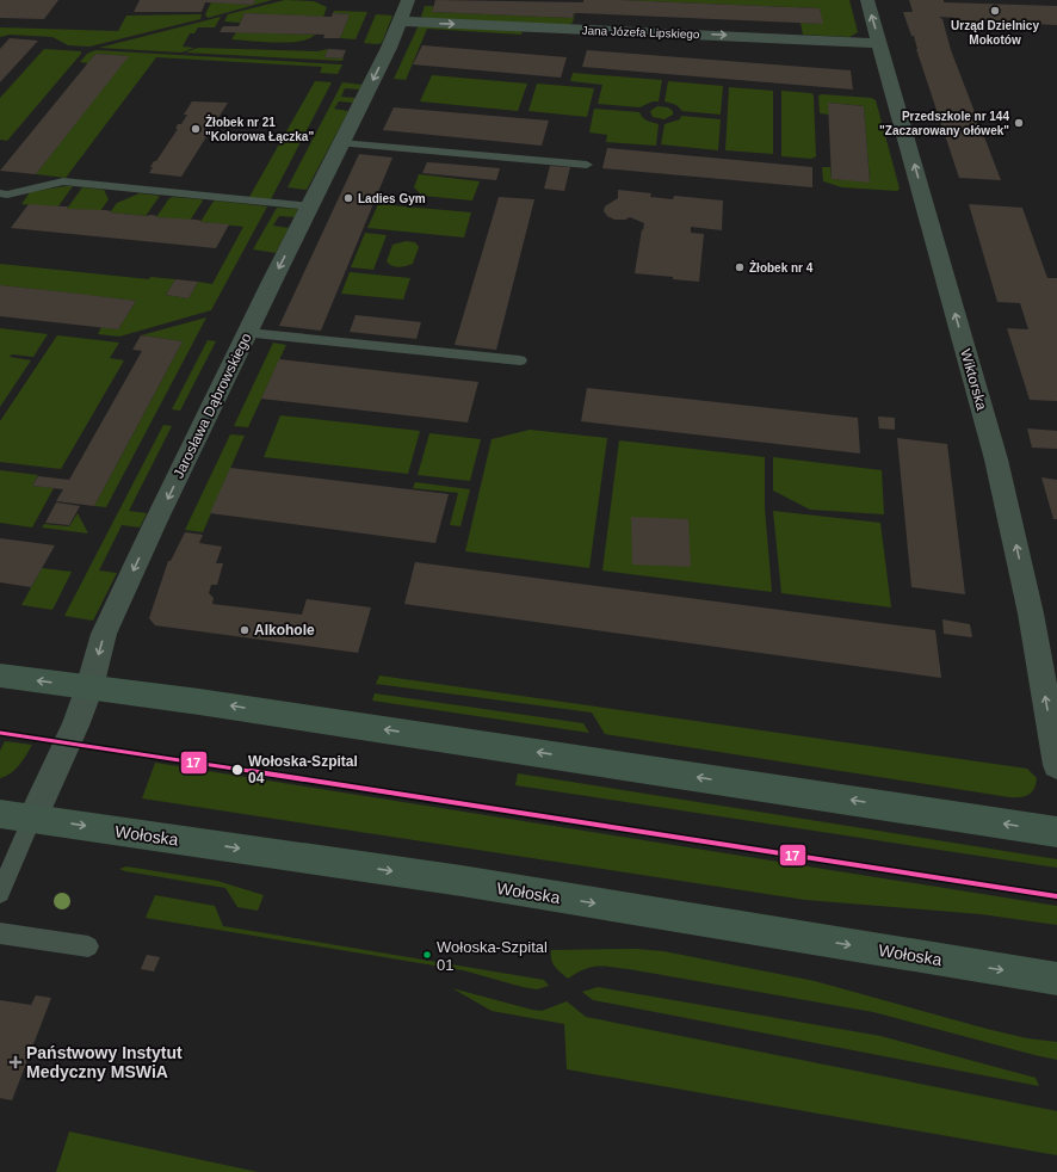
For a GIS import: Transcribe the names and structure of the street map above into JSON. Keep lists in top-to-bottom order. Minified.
{"streets":{"main road":["Wołoska"],"street":["Jana Józefa Lipskiego","Wiktorska","Jarosława Dąbrowskiego"]},"crossings":[["Jana Józefa Lipskiego","Wiktorska"],["Jana Józefa Lipskiego","Jarosława Dąbrowskiego"],["Jarosława Dąbrowskiego","Wołoska"]],"one_way":["Jana Józefa Lipskiego","Wiktorska","Jarosława Dąbrowskiego"],"places":{"other":["Urząd Dzielnicy Mokotów","Przedszkole nr 144 \"Zaczarowany ołówek\"","Żłobek nr 21 \"Kolorowa Łączka\"","Ladies Gym","Żłobek nr 4","Alkohole","Wołoska-Szpital 04","Wołoska-Szpital 01"],"health":["Państwowy Instytut Medyczny MSWiA"]},"lines":["transit line 17"]}
